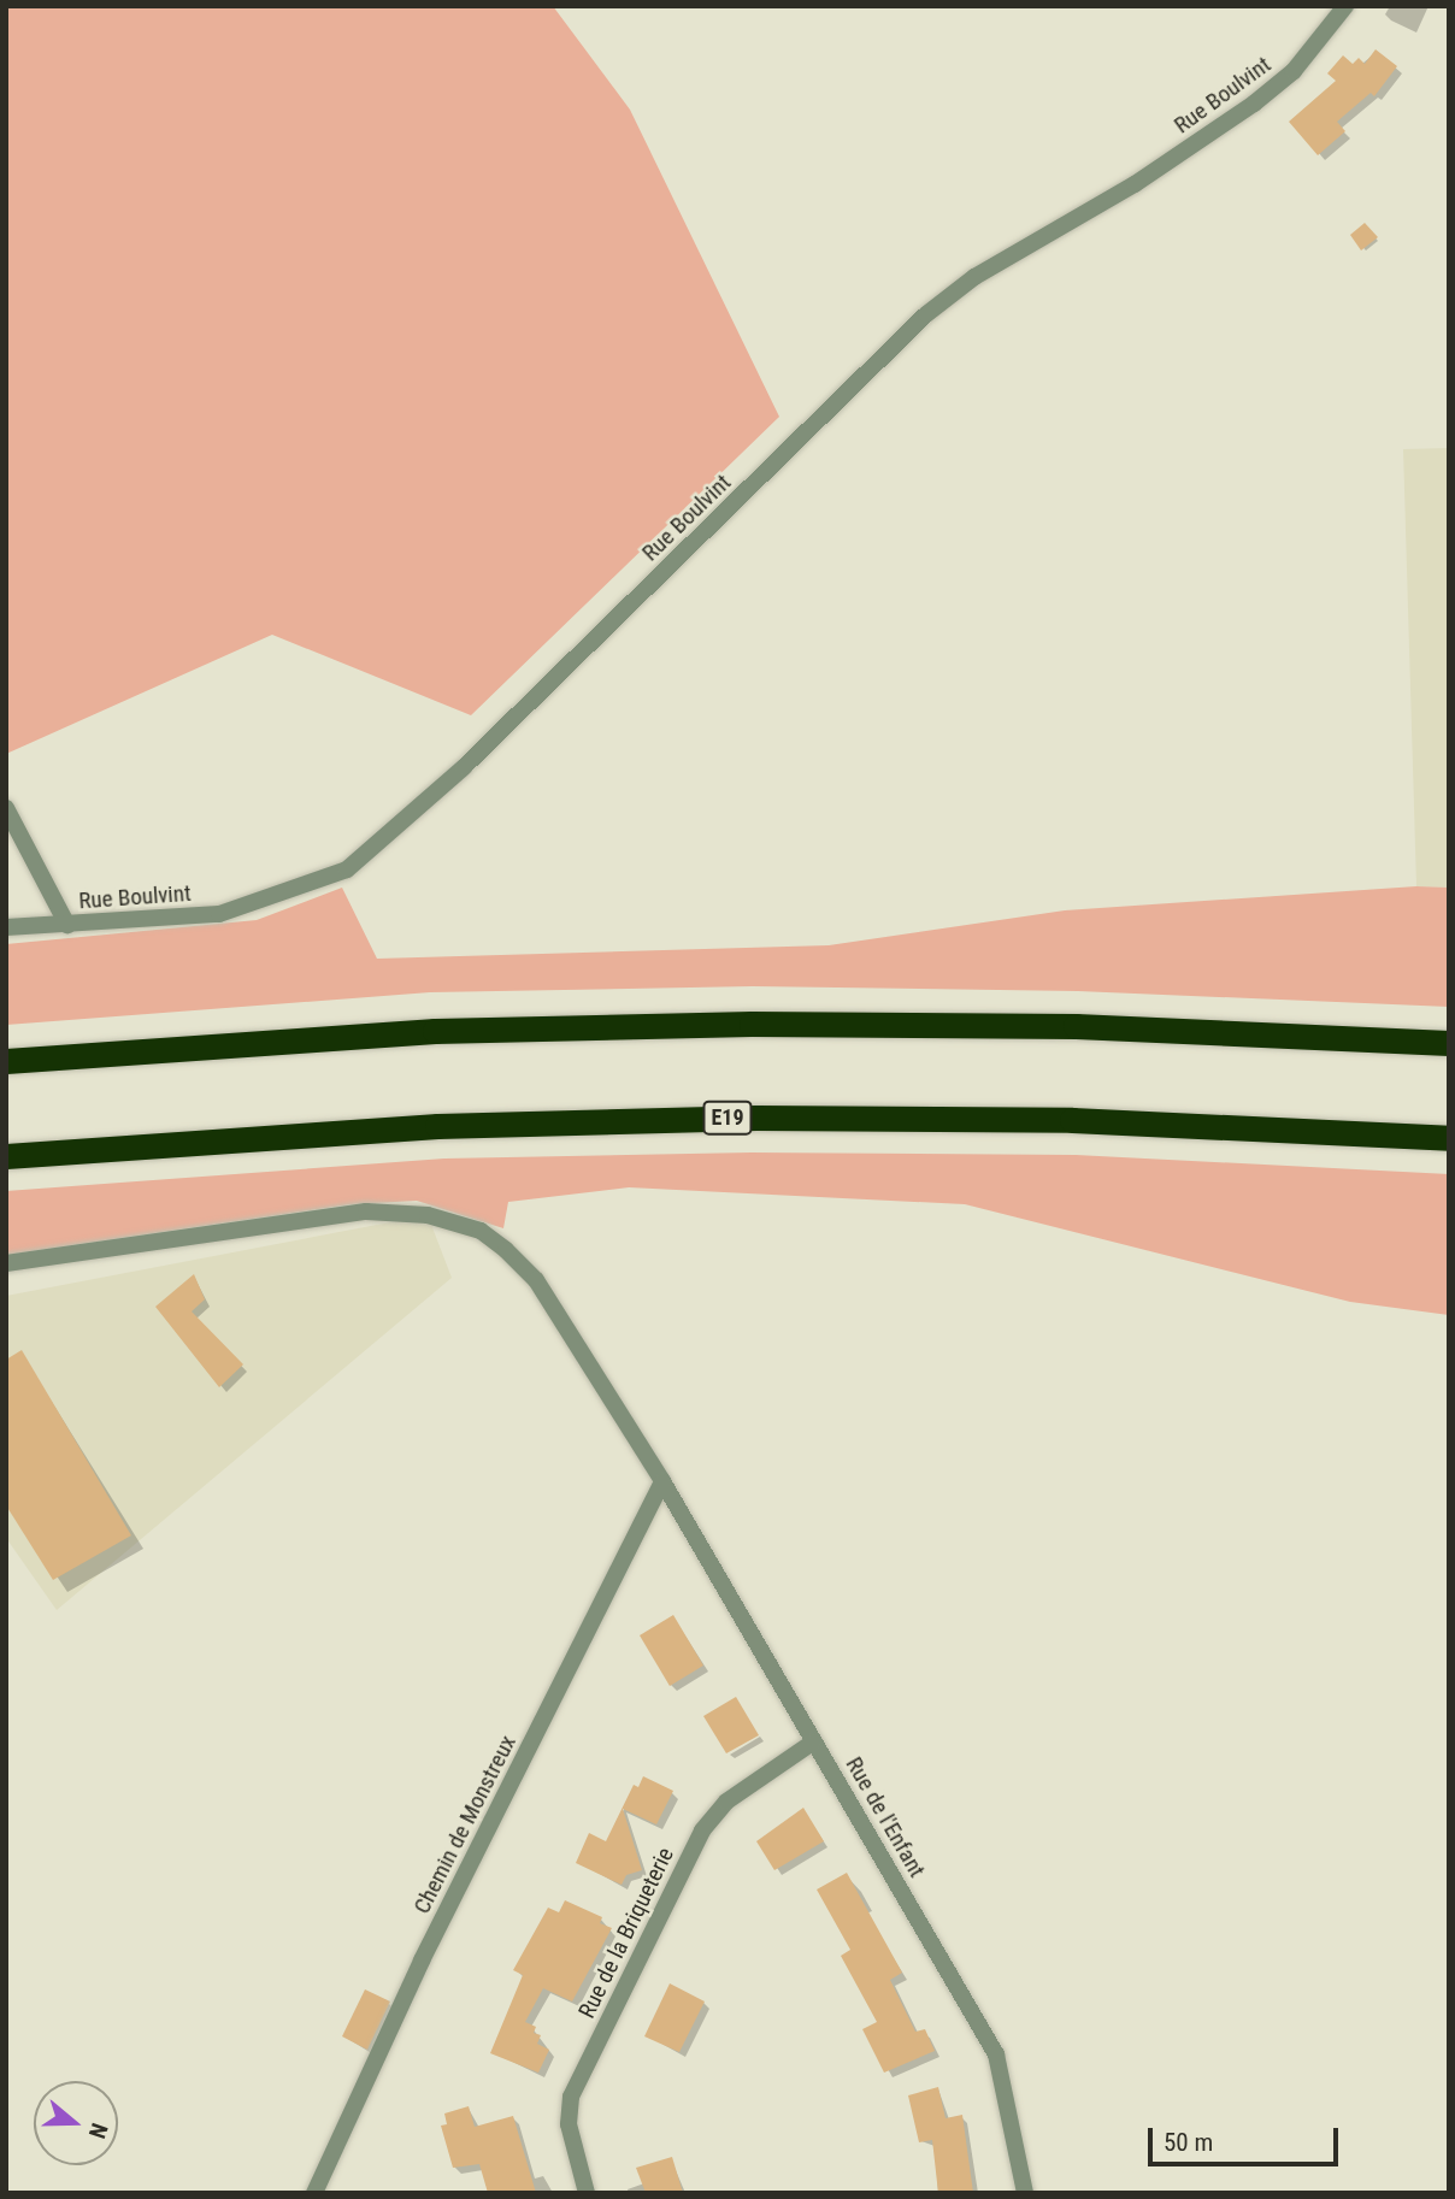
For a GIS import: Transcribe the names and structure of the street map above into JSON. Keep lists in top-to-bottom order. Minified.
{"streets":{"highway":["E19"],"street":["Rue Boulvint","Rue de l'Enfant","Chemin de Monstreux","Rue de la Briqueterie"]},"crossings":[["Rue de l'Enfant","Chemin de Monstreux"],["Rue de l'Enfant","Rue de la Briqueterie"]],"scale_bar":"50 m","north":"right"}
